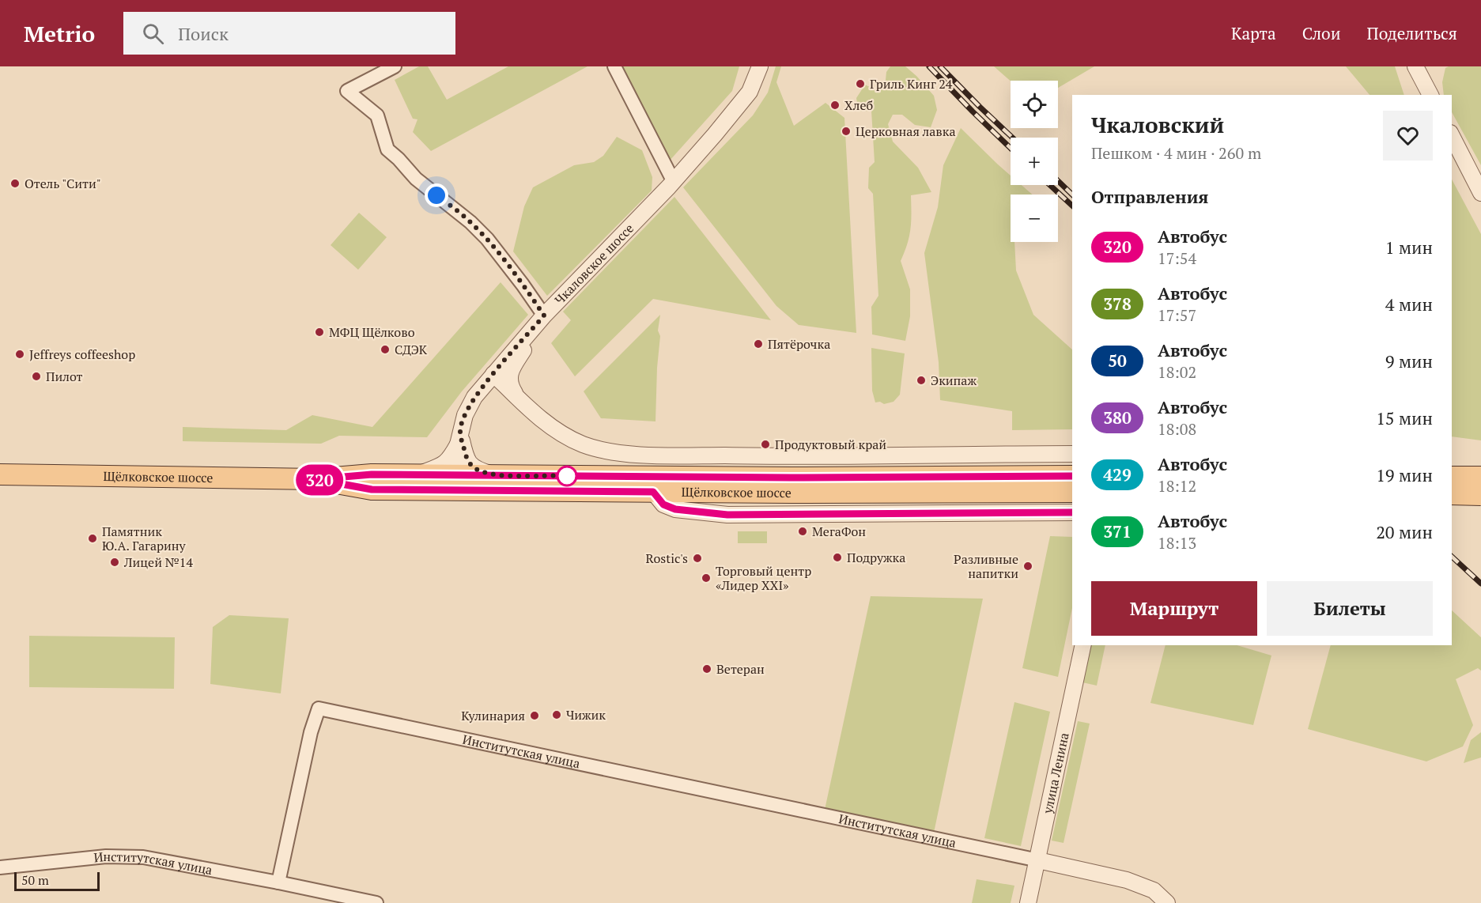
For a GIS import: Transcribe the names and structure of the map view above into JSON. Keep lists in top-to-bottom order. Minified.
{"streets":{"main road":["Щёлковское шоссе"],"street":["Чкаловское шоссе","Институтская улица","улица Ленина"]},"crossings":[["Чкаловское шоссе","Щёлковское шоссе"],["Институтская улица","улица Ленина"]],"places":["Гриль Кинг 24","Хлеб","Церковная лавка","Отель \"Сити\"","МФЦ Щёлково","Пятёрочка","СДЭК","Jeffreys coffeeshop","Пилот","Экипаж","Продуктовый край","МегаФон","Памятник Ю.А. Гагарину","Подружка","Rostic's","Лицей №14","Разливные напитки","Торговый центр «Лидер XXI»","Ветеран","Чижик","Кулинария"],"lines":["bus line 320"],"scale_bar":"50 m","page":{"header":"Metrio","search":"Поиск","nav":["Карта","Слои","Поделиться"],"on_map":"320","map_buttons":["+","−"],"heading":[["Чкаловский","Пешком · 4 мин · 260 m"],"Отправления"],"list":[{"mark":"320","name":"Автобус","note":"17:54","value":"1 мин"},{"mark":"378","name":"Автобус","note":"17:57","value":"4 мин"},{"mark":"50","name":"Автобус","note":"18:02","value":"9 мин"},{"mark":"380","name":"Автобус","note":"18:08","value":"15 мин"},{"mark":"429","name":"Автобус","note":"18:12","value":"19 мин"},{"mark":"371","name":"Автобус","note":"18:13","value":"20 мин"}],"buttons":["Маршрут","Билеты"],"scale":"50 m"}}
